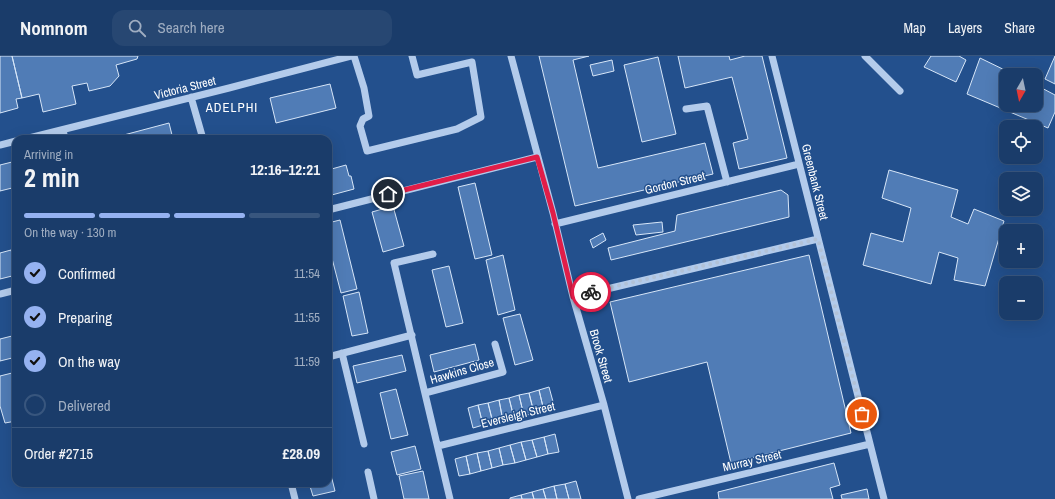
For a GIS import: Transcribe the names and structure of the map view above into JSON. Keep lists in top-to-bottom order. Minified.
{"streets":{"street":["Victoria Street","Greenbank Street","Gordon Street","Brook Street","Hawkins Close","Eversleigh Street","Murray Street"]},"crossings":[["Greenbank Street","Gordon Street"],["Greenbank Street","Murray Street"],["Gordon Street","Brook Street"],["Brook Street","Eversleigh Street"],["Hawkins Close","Eversleigh Street"]],"districts":["ADELPHI"],"north":"bottom","page":{"header":"Nomnom","search":"Search here","nav":["Map","Layers","Share"],"map_buttons":["+","−"],"heading":["2 min","Arriving in","12:16–12:21"],"panel":["Order #2715","£28.09"],"bar":"On the way · 130 m","list":[["Confirmed","11:54"],["Preparing","11:55"],["On the way","11:59"],"Delivered"]}}
